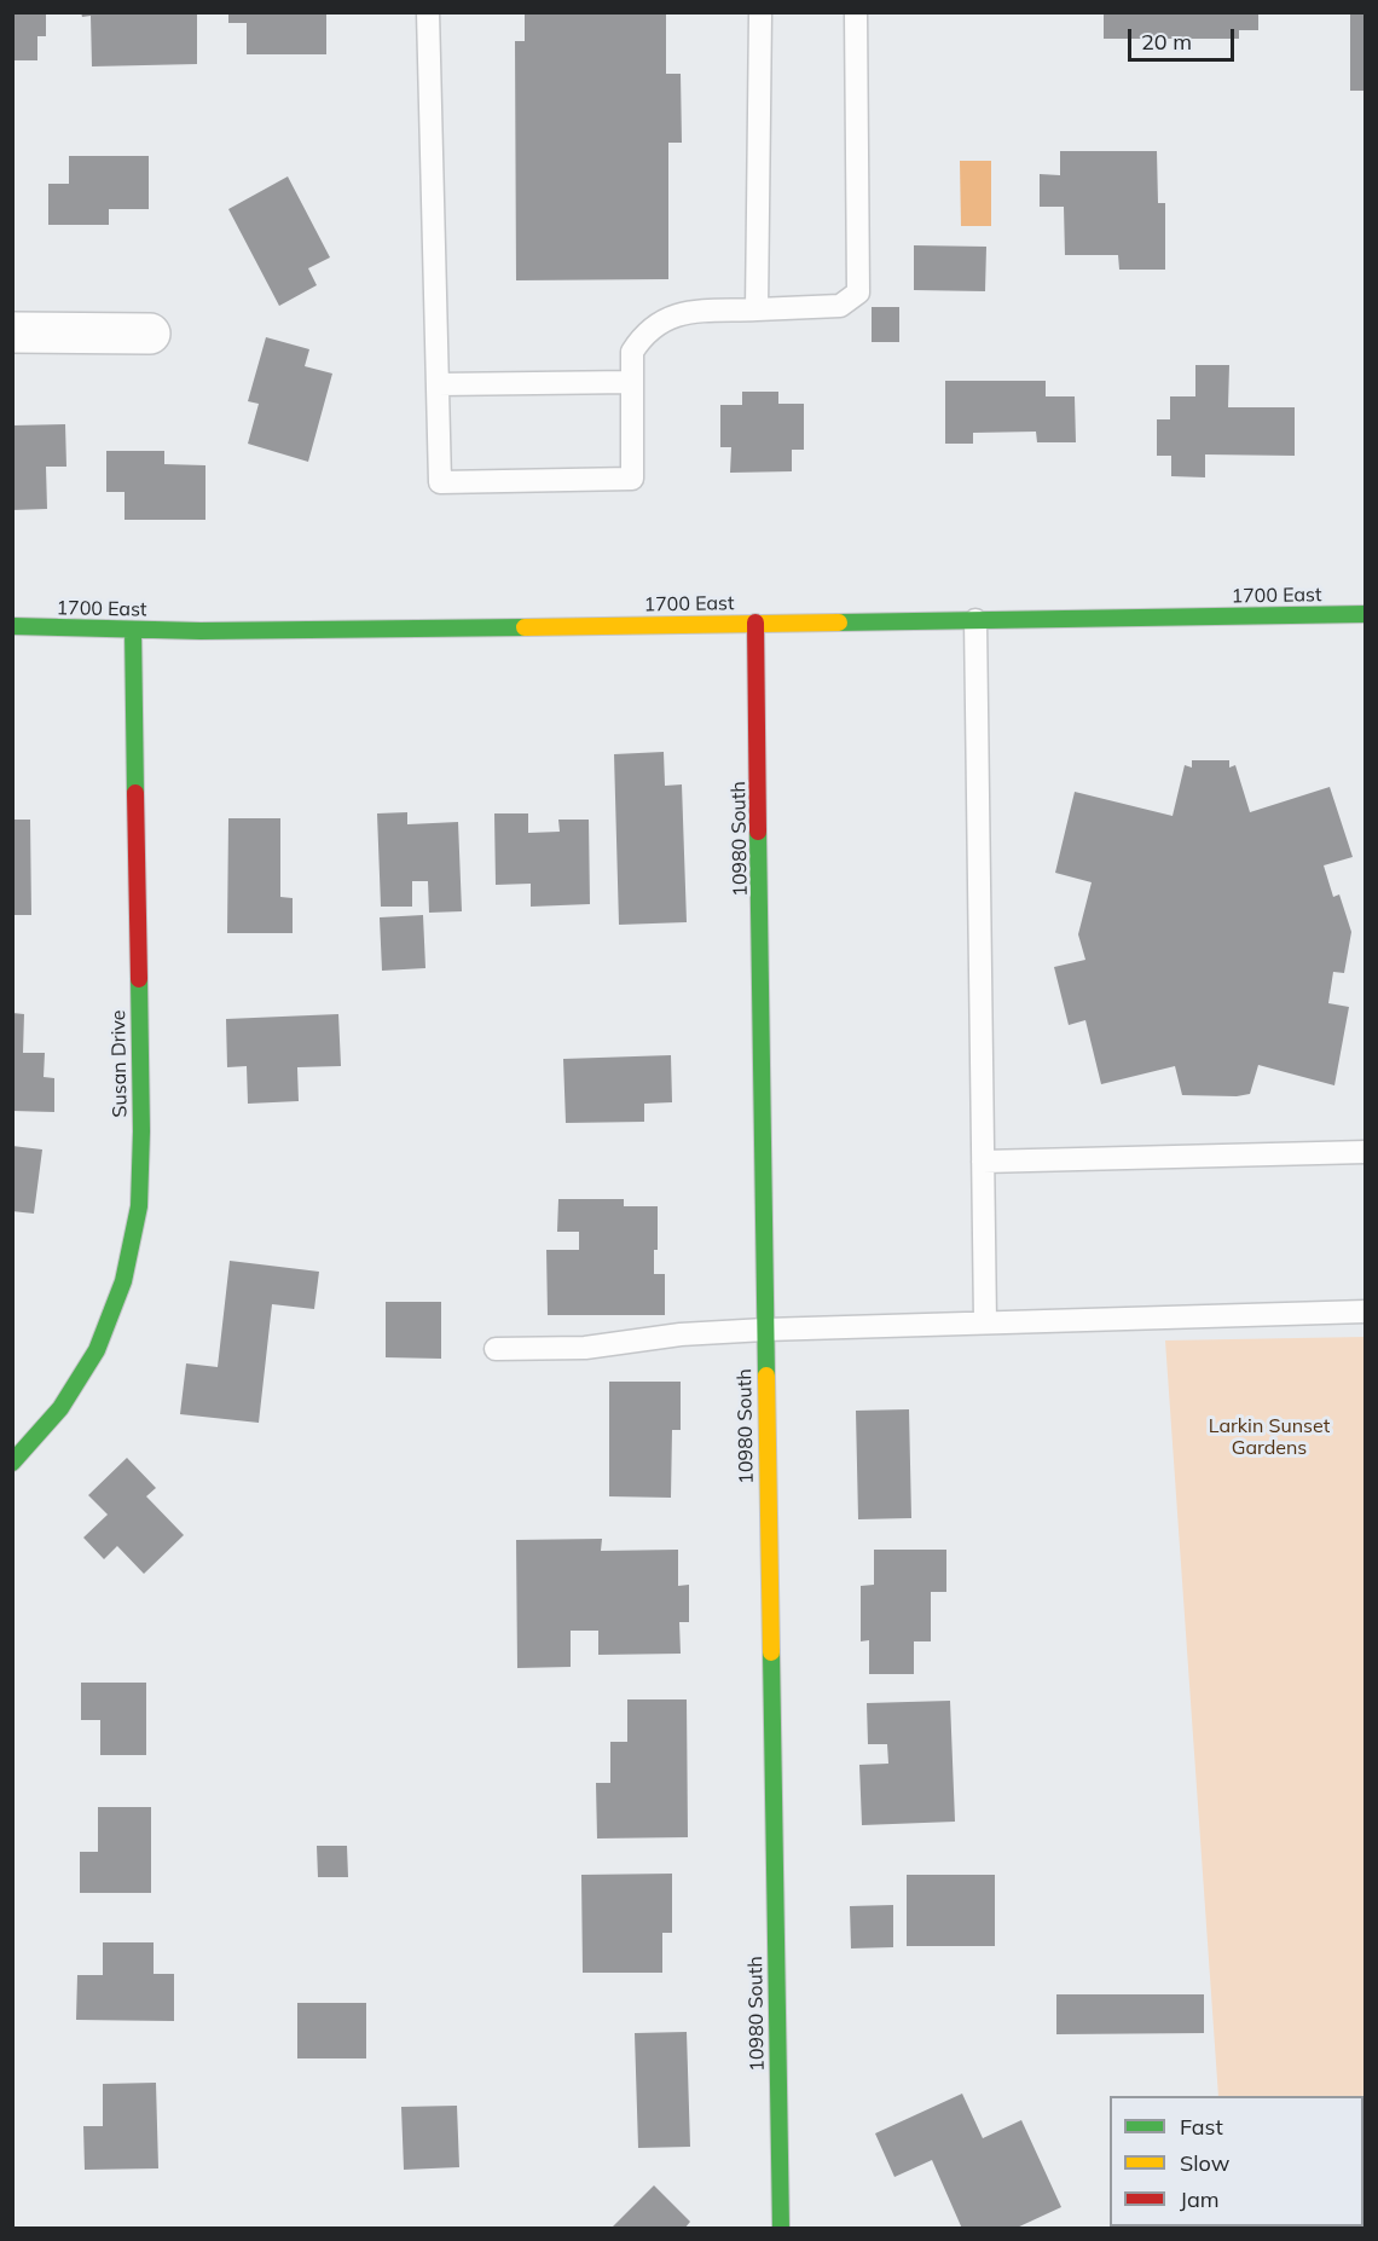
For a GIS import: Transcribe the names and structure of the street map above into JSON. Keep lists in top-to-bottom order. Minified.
{"streets":{"street":["1700 East","10980 South","Susan Drive"]},"crossings":[["1700 East","10980 South"],["1700 East","Susan Drive"]],"parks":["Larkin Sunset Gardens"],"legend":["Fast","Slow","Jam"],"scale_bar":"20 m"}
